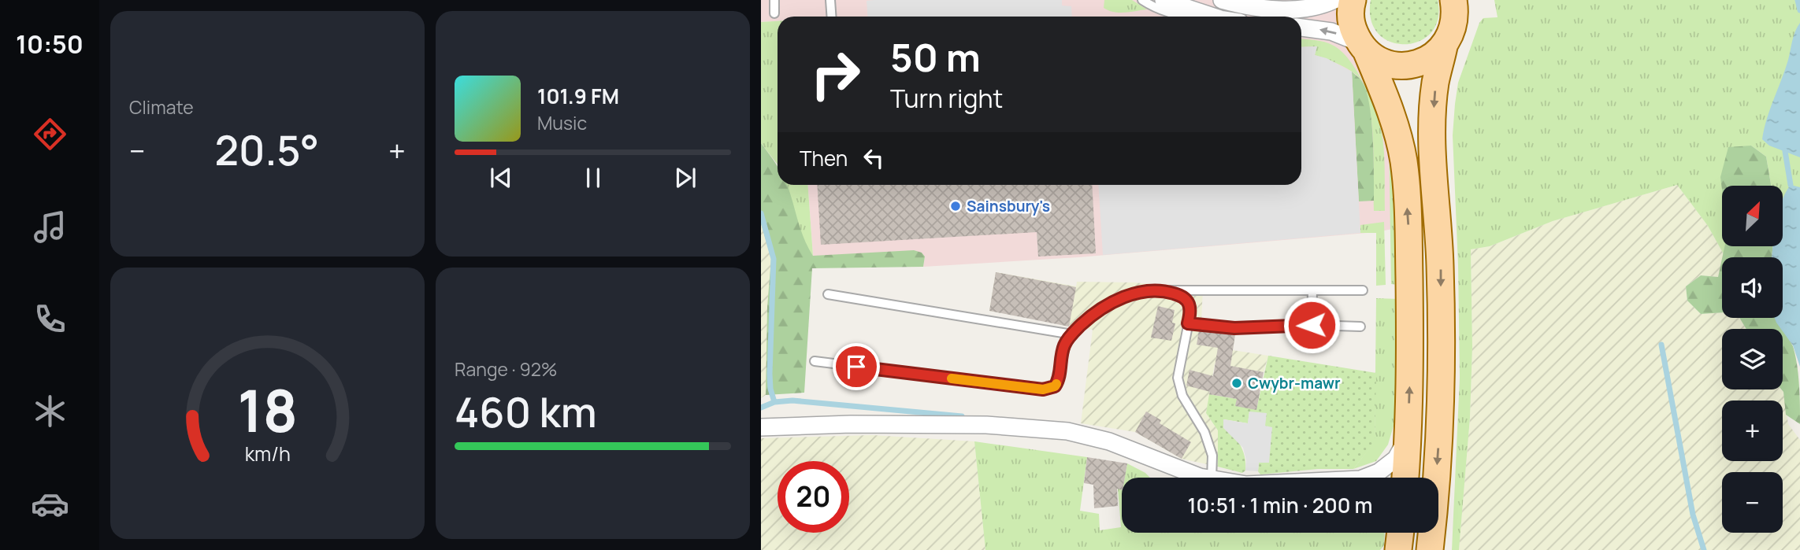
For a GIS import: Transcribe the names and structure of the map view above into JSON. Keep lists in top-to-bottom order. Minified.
{"places":["Sainsbury's","Cwybr-mawr"],"north":"top right","page":{"tabs":"10:50","tile":["Climate",["Range · 92%","460 km"]],"turn":["50 m","Turn right"],"song":["101.9 FM","Music"],"heat":["−","20.5°","+"],"then":"Then","map_buttons":["+","−"],"limit":"20","trip":"10:51 · 1 min · 200 m","gauge":["18","km/h"]}}
